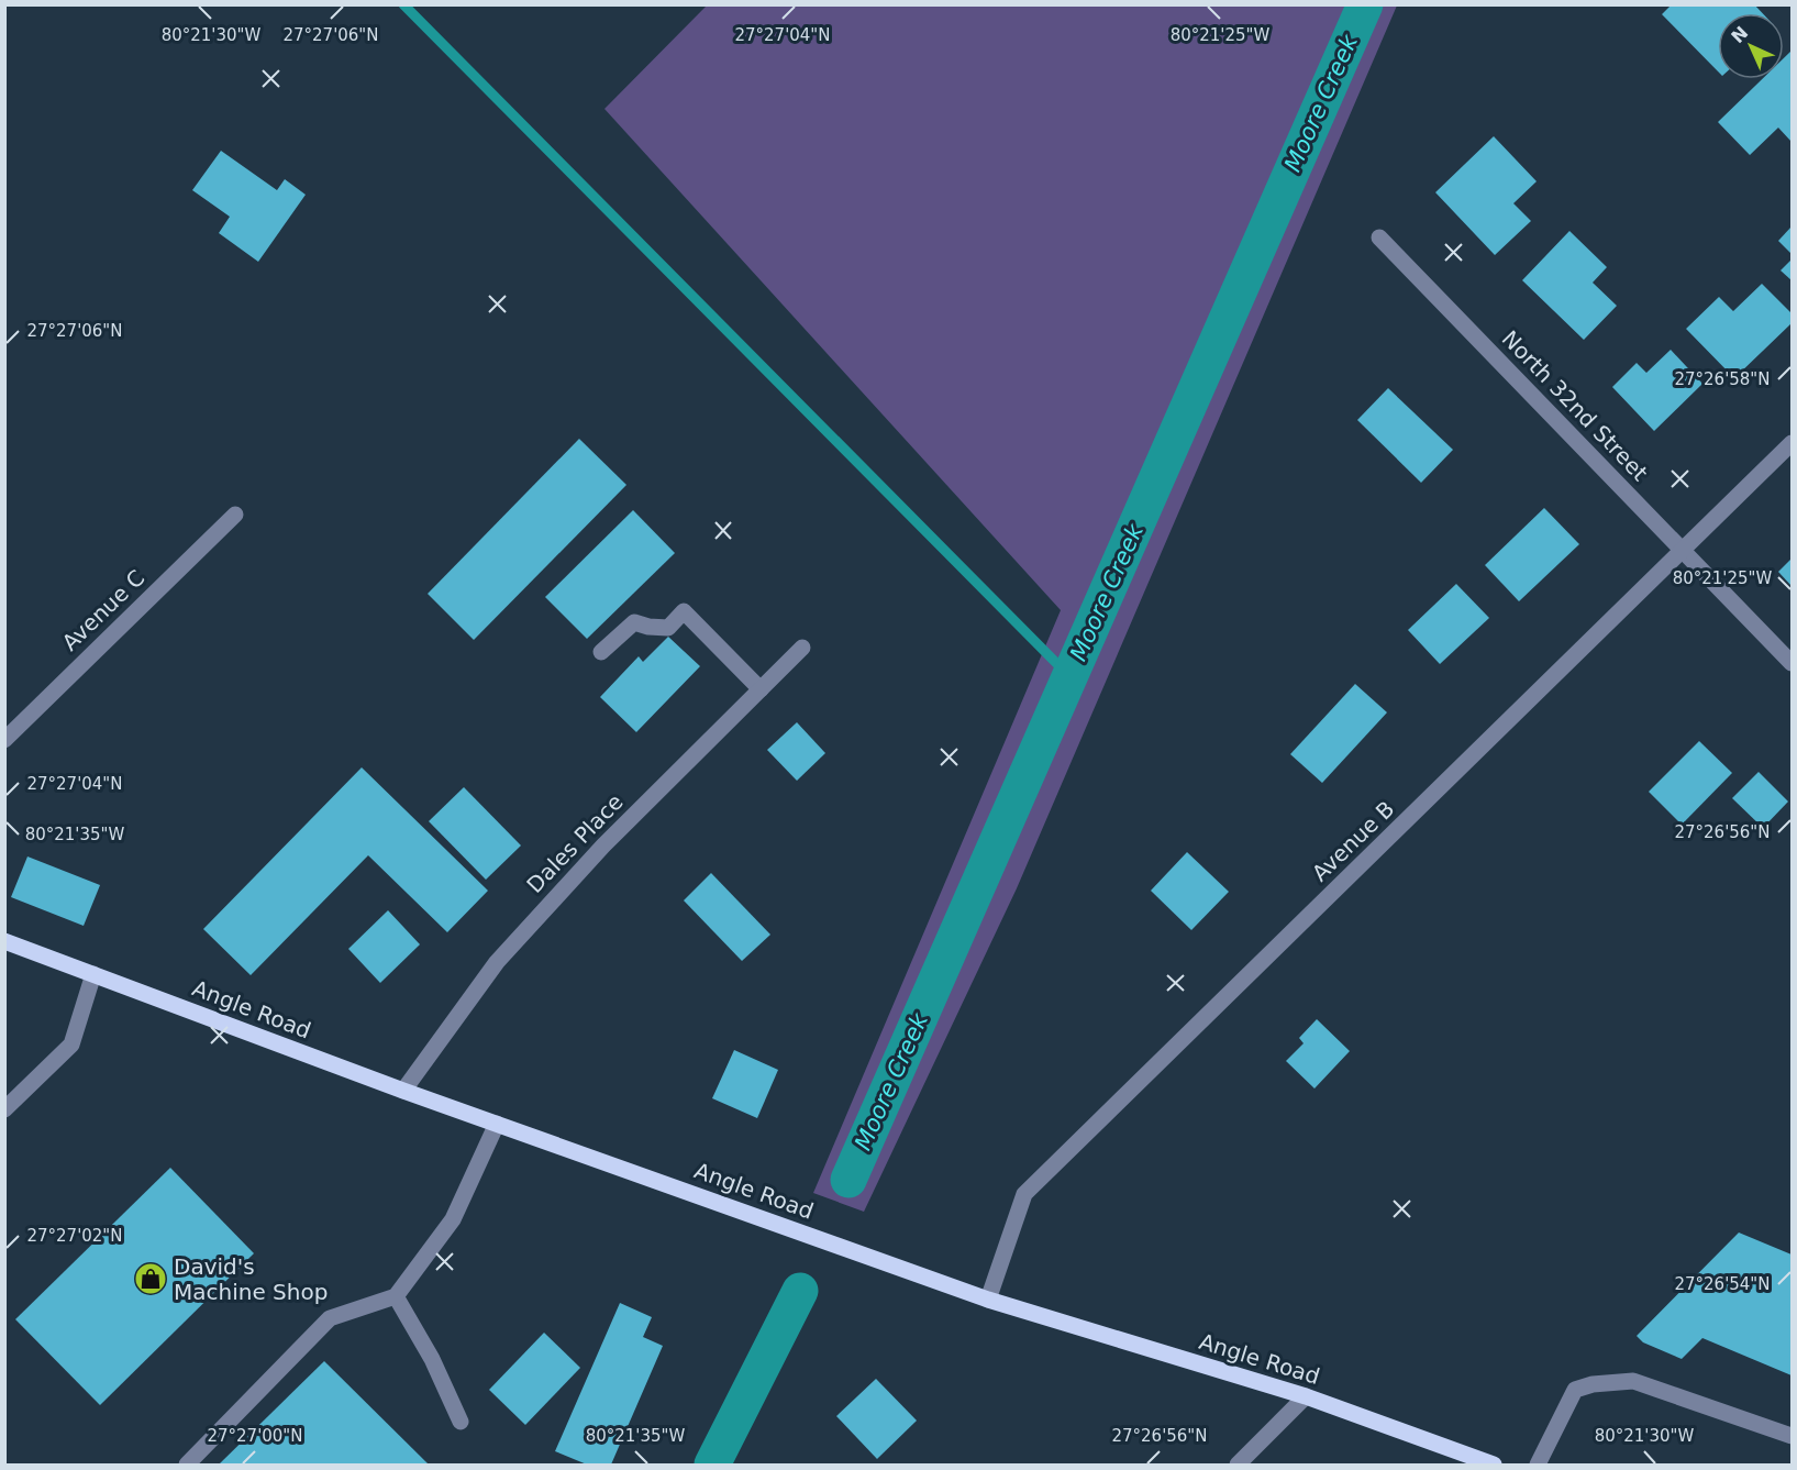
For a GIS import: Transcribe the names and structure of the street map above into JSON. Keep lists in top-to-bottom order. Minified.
{"streets":{"main road":["Angle Road"],"street":["North 32nd Street","Avenue C","Avenue B","Dales Place"]},"crossings":[["North 32nd Street","Avenue B"],["Avenue B","Angle Road"],["Dales Place","Angle Road"]],"water":["Moore Creek"],"places":{"shop":["David's Machine Shop"]},"north":"top left","coordinates":["80°21'30\"W","27°27'06\"N","80°21'25\"W","27°27'04\"N","27°26'58\"N","27°26'56\"N","80°21'35\"W","27°27'02\"N","27°26'54\"N","27°27'00\"N"]}
